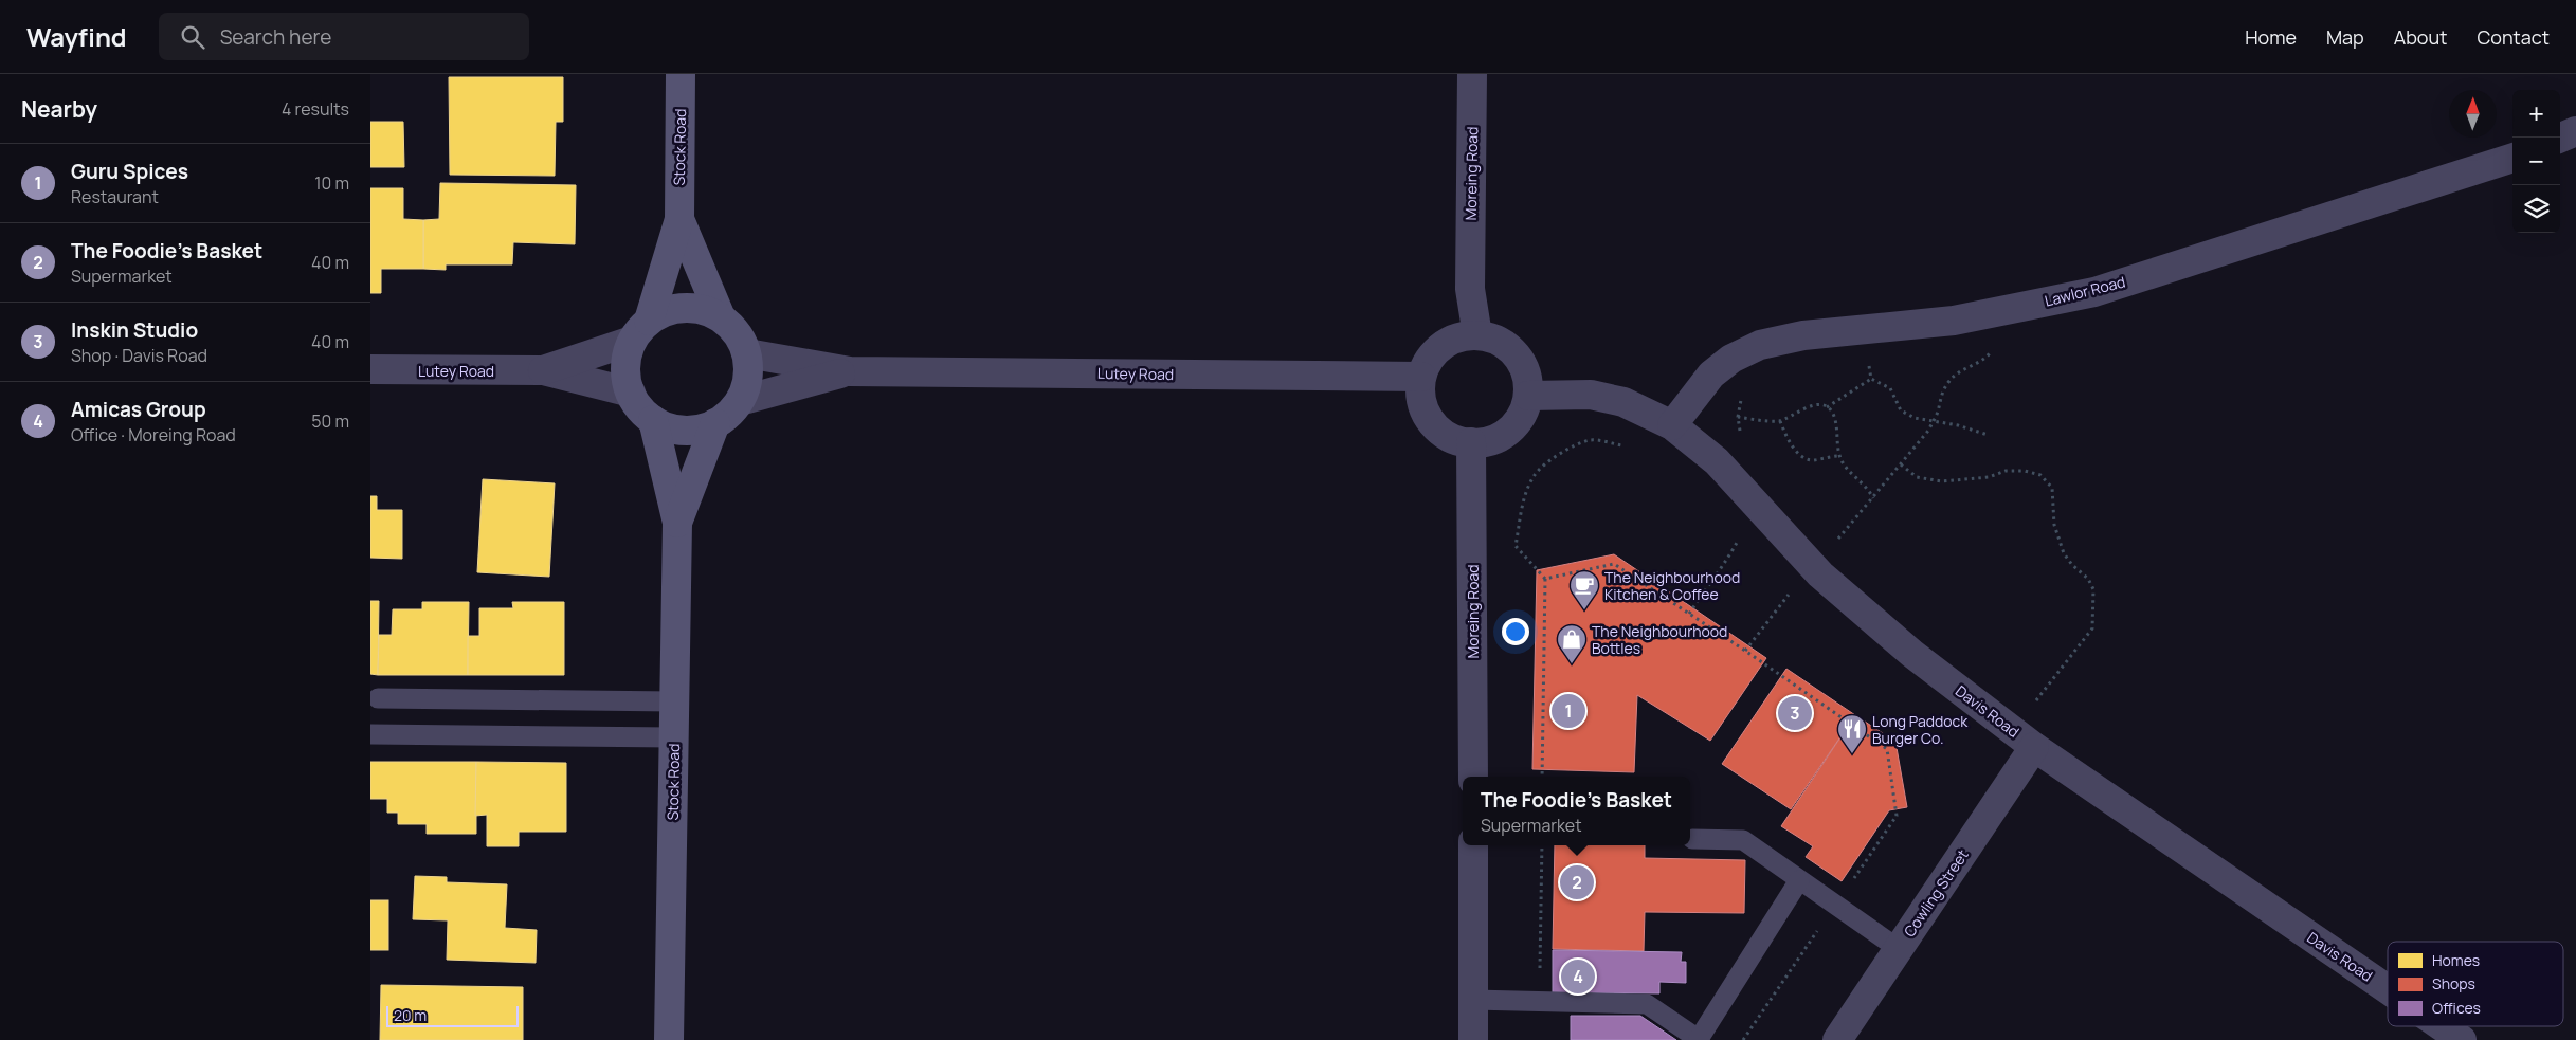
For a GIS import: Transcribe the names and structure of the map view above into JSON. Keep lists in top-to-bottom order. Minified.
{"streets":{"street":["Stock Road","Moreing Road","Lawlor Road","Lutey Road","Davis Road","Cowling Street"]},"crossings":[["Stock Road","Lutey Road"],["Moreing Road","Lutey Road"],["Moreing Road","Davis Road"],["Lawlor Road","Davis Road"],["Lutey Road","Davis Road"],["Davis Road","Cowling Street"]],"places":{"cafe":["The Neighbourhood Kitchen & Coffee"],"shop":["The Neighbourhood Bottles"],"restaurant":["Long Paddock Burger Co."]},"legend":["Homes","Shops","Offices"],"scale_bar":"20 m","north":"top","page":{"header":"Wayfind","search":"Search here","nav":["Home","Map","About","Contact"],"heading":["Nearby","4 results"],"map_buttons":["+","−"],"list":[{"mark":"1","name":"Guru Spices","note":"Restaurant","value":"10 m"},{"mark":"2","name":"The Foodie's Basket","note":"Supermarket","value":"40 m"},{"mark":"3","name":"Inskin Studio","note":"Shop · Davis Road","value":"40 m"},{"mark":"4","name":"Amicas Group","note":"Office · Moreing Road","value":"50 m"}],"pins":["1","3","2","4"],"popup":["The Foodie's Basket","Supermarket"],"scale":"20 m"}}
